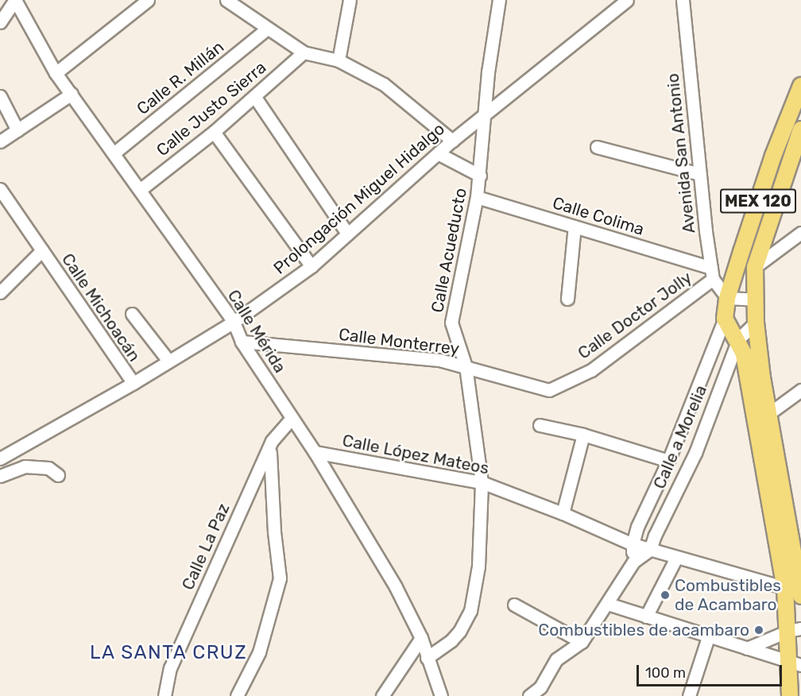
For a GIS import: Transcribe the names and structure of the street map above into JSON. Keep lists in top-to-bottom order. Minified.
{"streets":{"main road":["MEX 120"],"street":["Calle R. Millán","Calle Justo Sierra","Avenida San Antonio","Prolongación Miguel Hidalgo","Calle Colima","Calle Acueducto","Calle Michoacán","Calle Doctor Jolly","Calle Mérida","Calle Monterrey","Calle a Morelia","Calle López Mateos","Calle La Paz"]},"crossings":[["Calle R. Millán","Calle Mérida"],["Calle Justo Sierra","Calle Mérida"],["Avenida San Antonio","Calle Colima"],["Avenida San Antonio","Calle Doctor Jolly"],["Prolongación Miguel Hidalgo","Calle Acueducto"],["Prolongación Miguel Hidalgo","Calle Michoacán"],["Prolongación Miguel Hidalgo","Calle Mérida"],["MEX 120","Calle a Morelia"],["MEX 120","Calle López Mateos"],["Calle Colima","Calle Acueducto"],["Calle Colima","Calle Doctor Jolly"],["Calle Acueducto","Calle Mérida"],["Calle Acueducto","Calle Monterrey"],["Calle Acueducto","Calle López Mateos"],["Calle Doctor Jolly","Calle Monterrey"],["Calle Mérida","Calle Monterrey"],["Calle Mérida","Calle López Mateos"],["Calle Mérida","Calle La Paz"],["Calle a Morelia","Calle López Mateos"]],"districts":["LA SANTA CRUZ"],"places":["Combustibles de Acambaro","Combustibles de acambaro"],"scale_bar":"100 m"}
